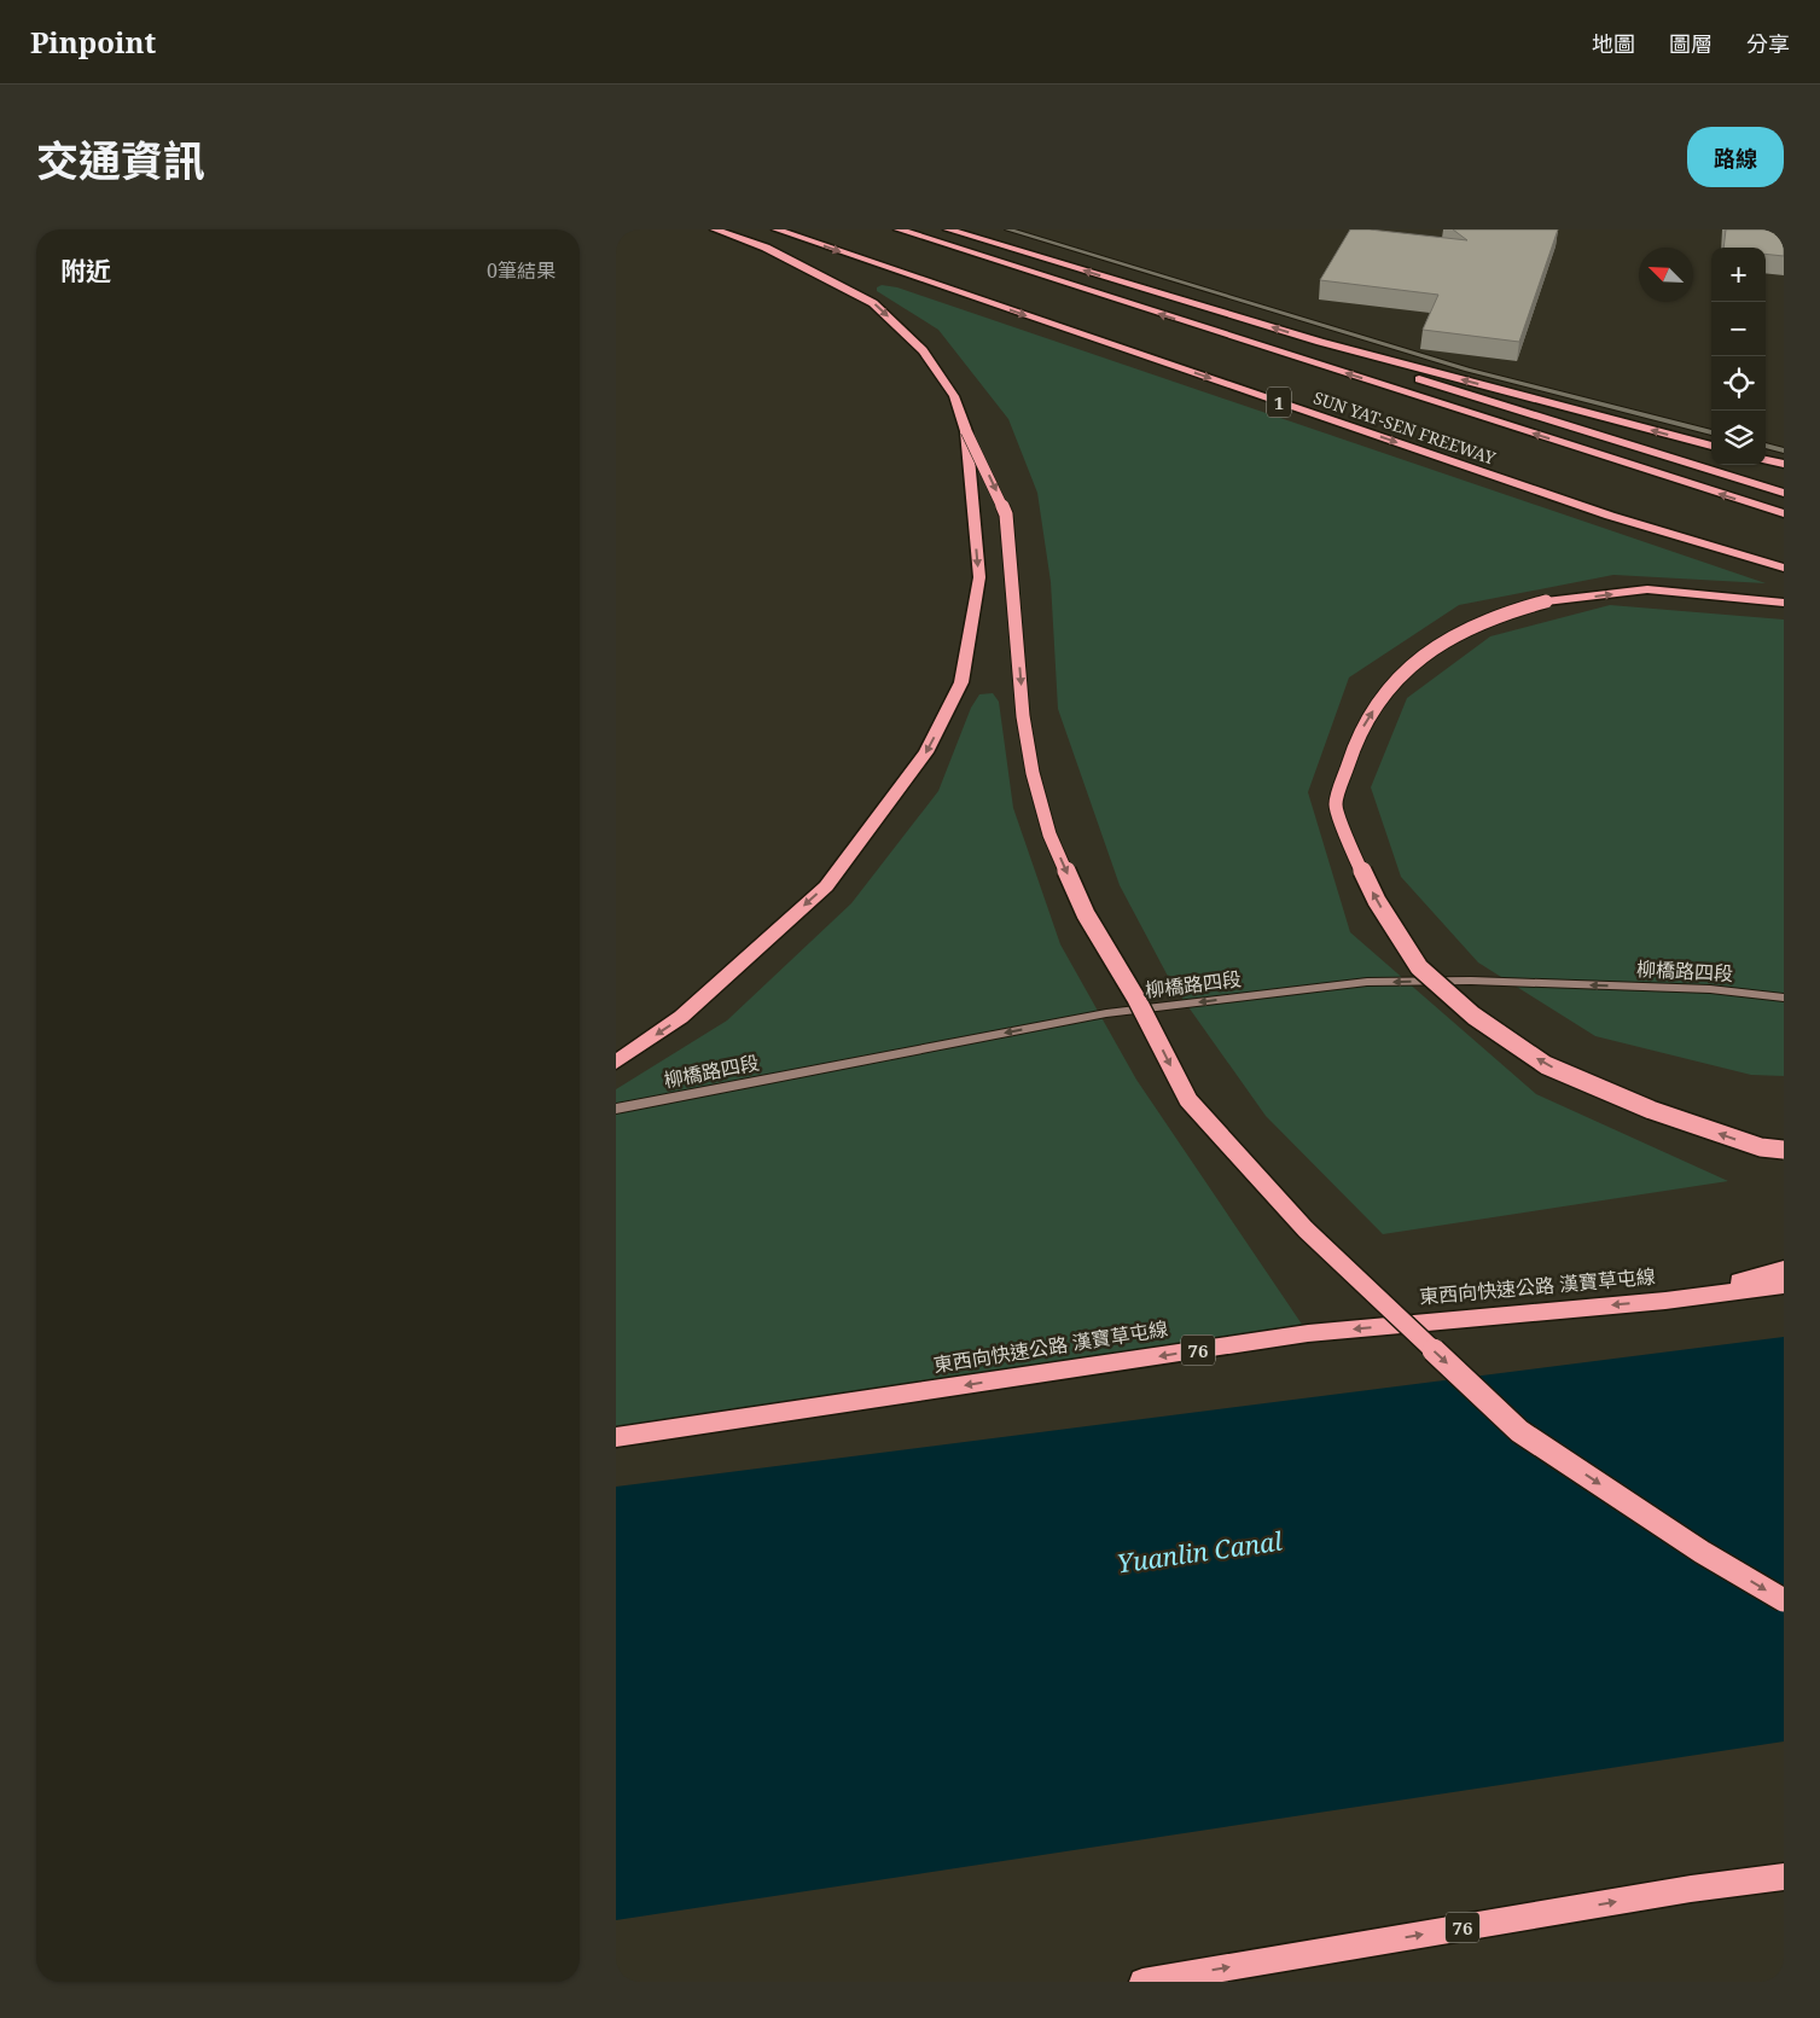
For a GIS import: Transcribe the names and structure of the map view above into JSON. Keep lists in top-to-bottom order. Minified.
{"streets":{"highway":["1","SUN YAT-SEN FREEWAY","東西向快速公路 漢寶草屯線","76"],"main road":["柳橋路四段"]},"one_way":["柳橋路四段","東西向快速公路 漢寶草屯線"],"water":["Yuanlin Canal"],"north":"top left","page":{"header":"Pinpoint","nav":["地圖","圖層","分享"],"title":"交通資訊","buttons":"路線","heading":["附近","0筆結果"],"map_buttons":["+","−"]}}
